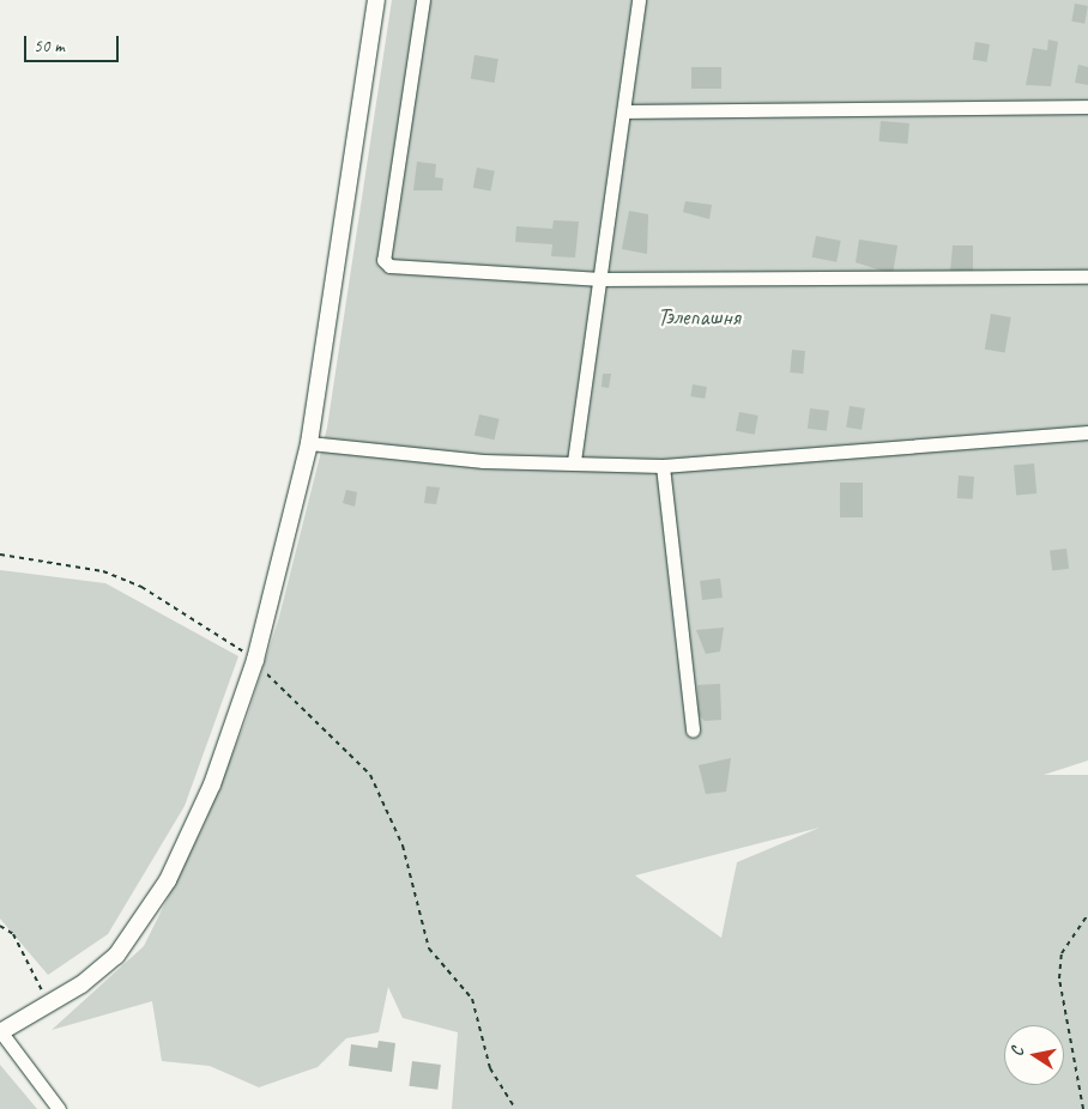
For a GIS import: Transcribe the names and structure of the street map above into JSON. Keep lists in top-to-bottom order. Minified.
{"parks":["Тэлепашня"],"scale_bar":"50 m","north":"left"}
